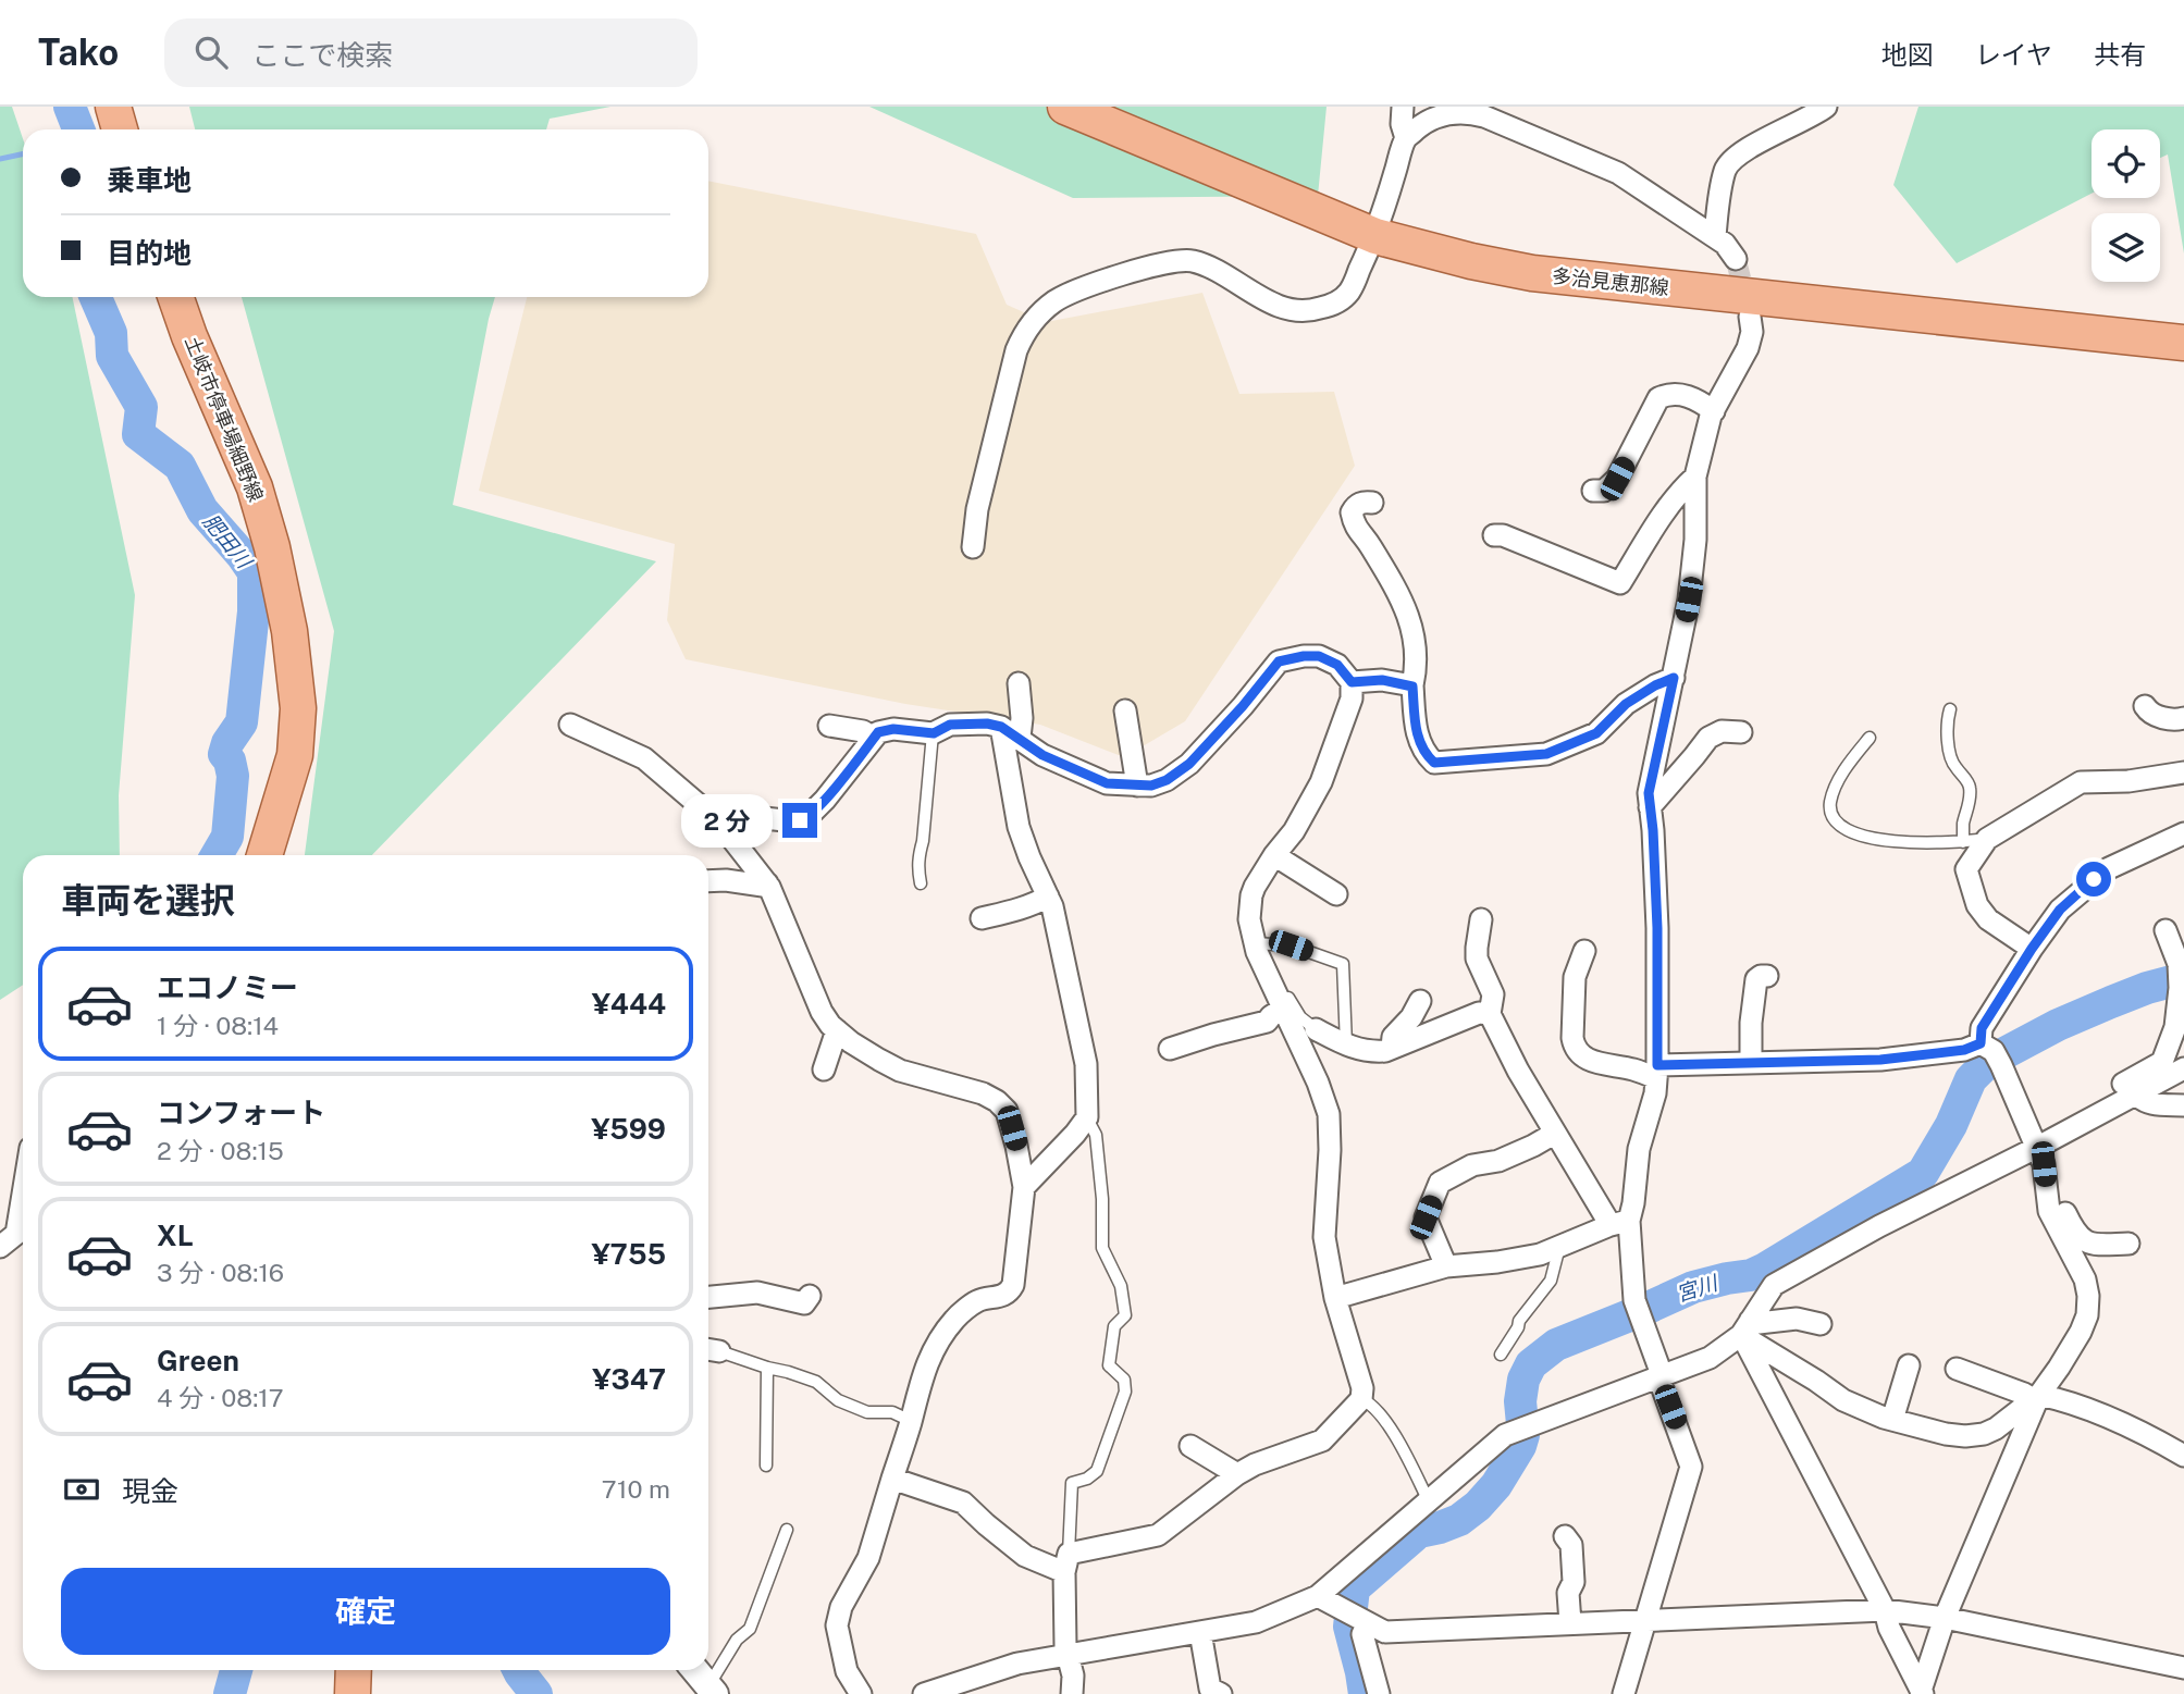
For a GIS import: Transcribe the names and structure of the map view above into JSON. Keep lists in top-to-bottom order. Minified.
{"streets":{"main road":["多治見恵那線","土岐市停車場細野線"]},"water":["肥田川","宮川"],"page":{"header":"Tako","search":"ここで検索","nav":["地図","レイヤ","共有"],"banner":["乗車地","目的地"],"bubble":"2 分","heading":"車両を選択","list":[{"name":"エコノミー","note":"1 分 · 08:14","value":"¥444"},{"name":"コンフォート","note":"2 分 · 08:15","value":"¥599"},{"name":"XL","note":"3 分 · 08:16","value":"¥755"},{"name":"Green","note":"4 分 · 08:17","value":"¥347"}],"pay":["現金","710 m"],"buttons":"確定"}}
